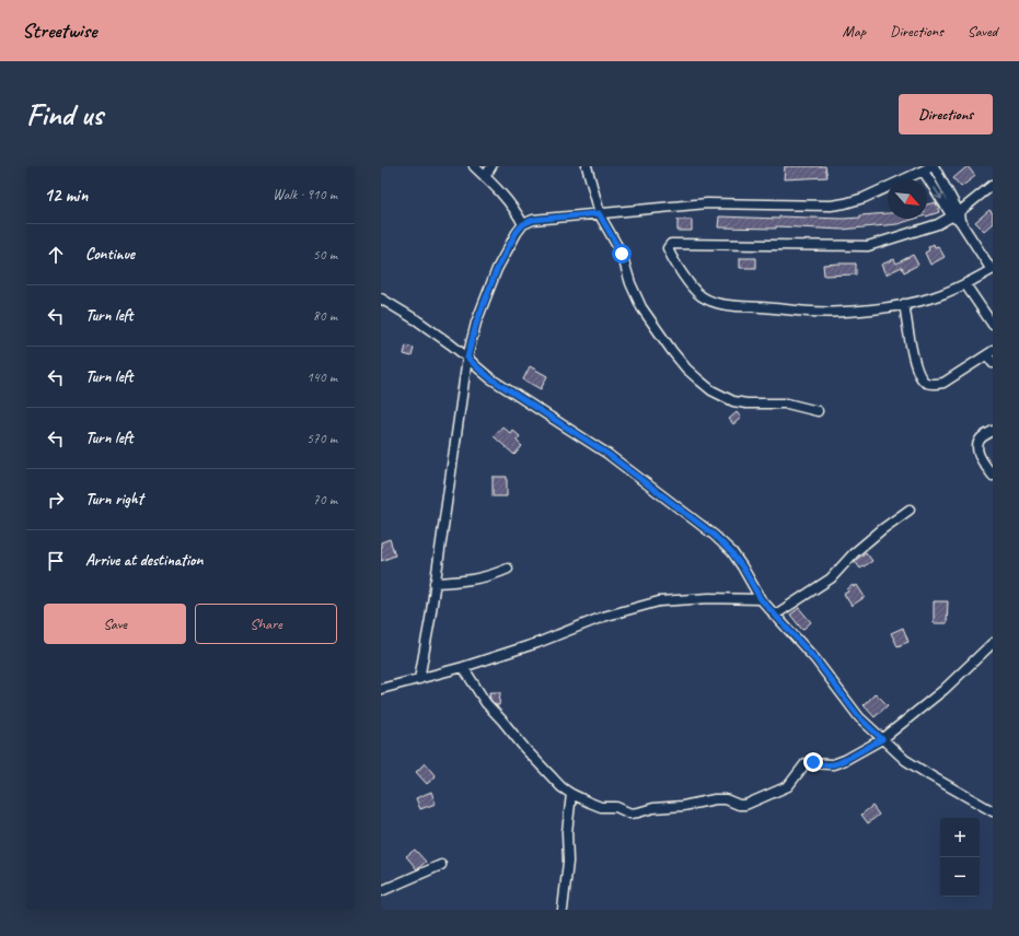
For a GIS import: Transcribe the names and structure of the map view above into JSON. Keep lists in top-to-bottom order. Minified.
{"north":"bottom right","page":{"header":"Streetwise","nav":["Map","Directions","Saved"],"buttons":["Directions",["Save","Share"]],"title":"Find us","heading":["12 min","Walk · 910 m"],"list":[["Continue","50 m"],["Turn left","80 m"],["Turn left","140 m"],["Turn left","570 m"],["Turn right","70 m"],"Arrive at destination"],"map_buttons":["+","−"]}}
